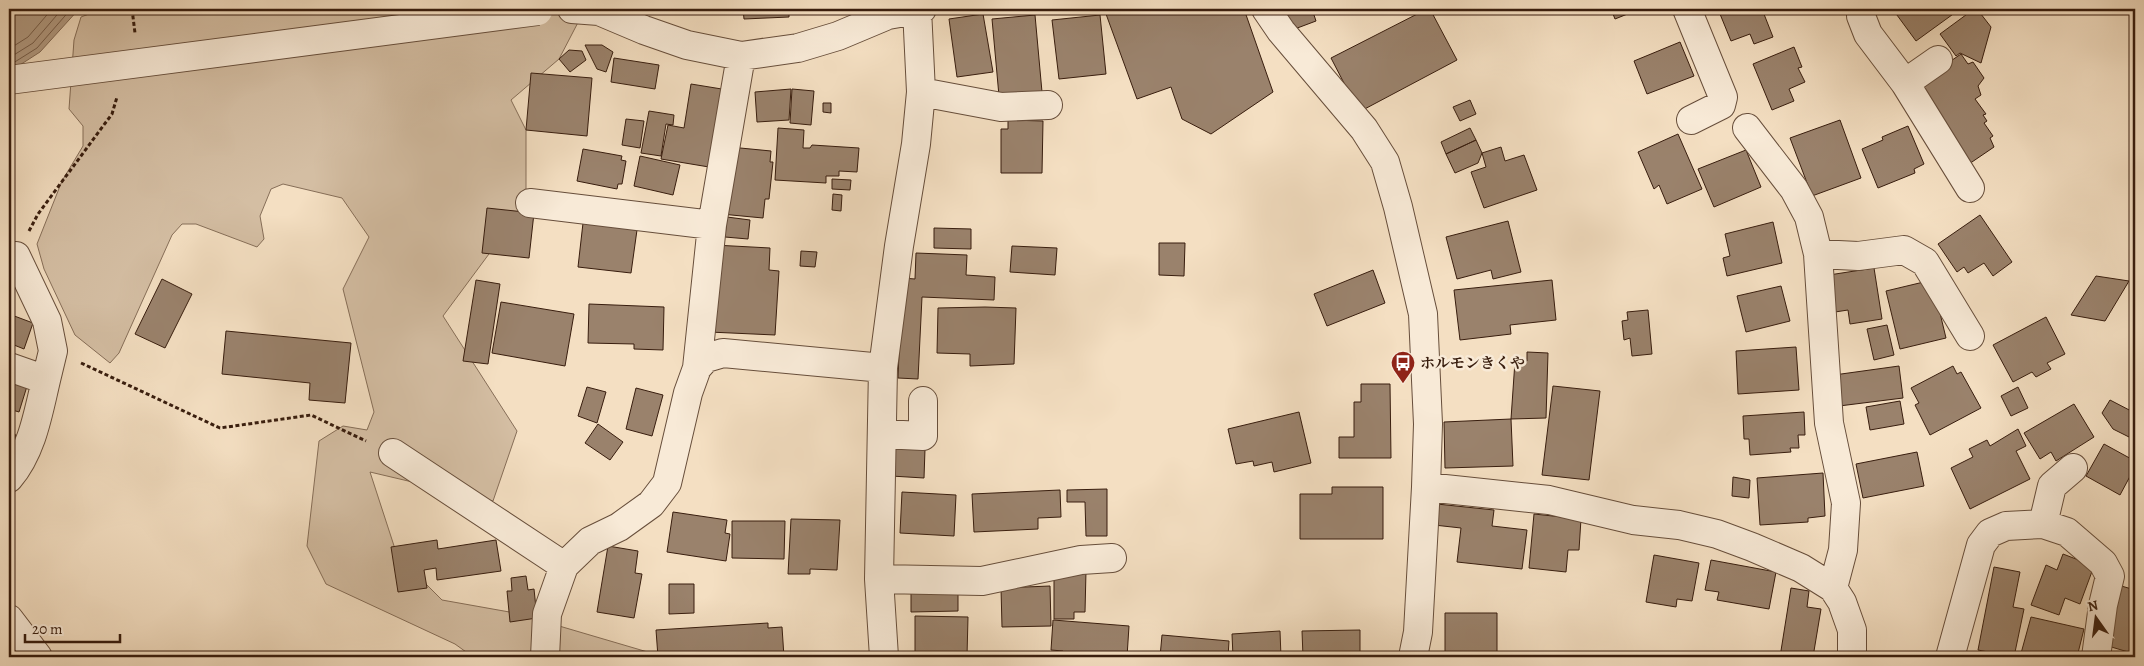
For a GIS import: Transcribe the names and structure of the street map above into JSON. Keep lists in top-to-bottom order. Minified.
{"places":{"bus stop":["ホルモンきくや"]},"scale_bar":"20 m","north":"top"}
